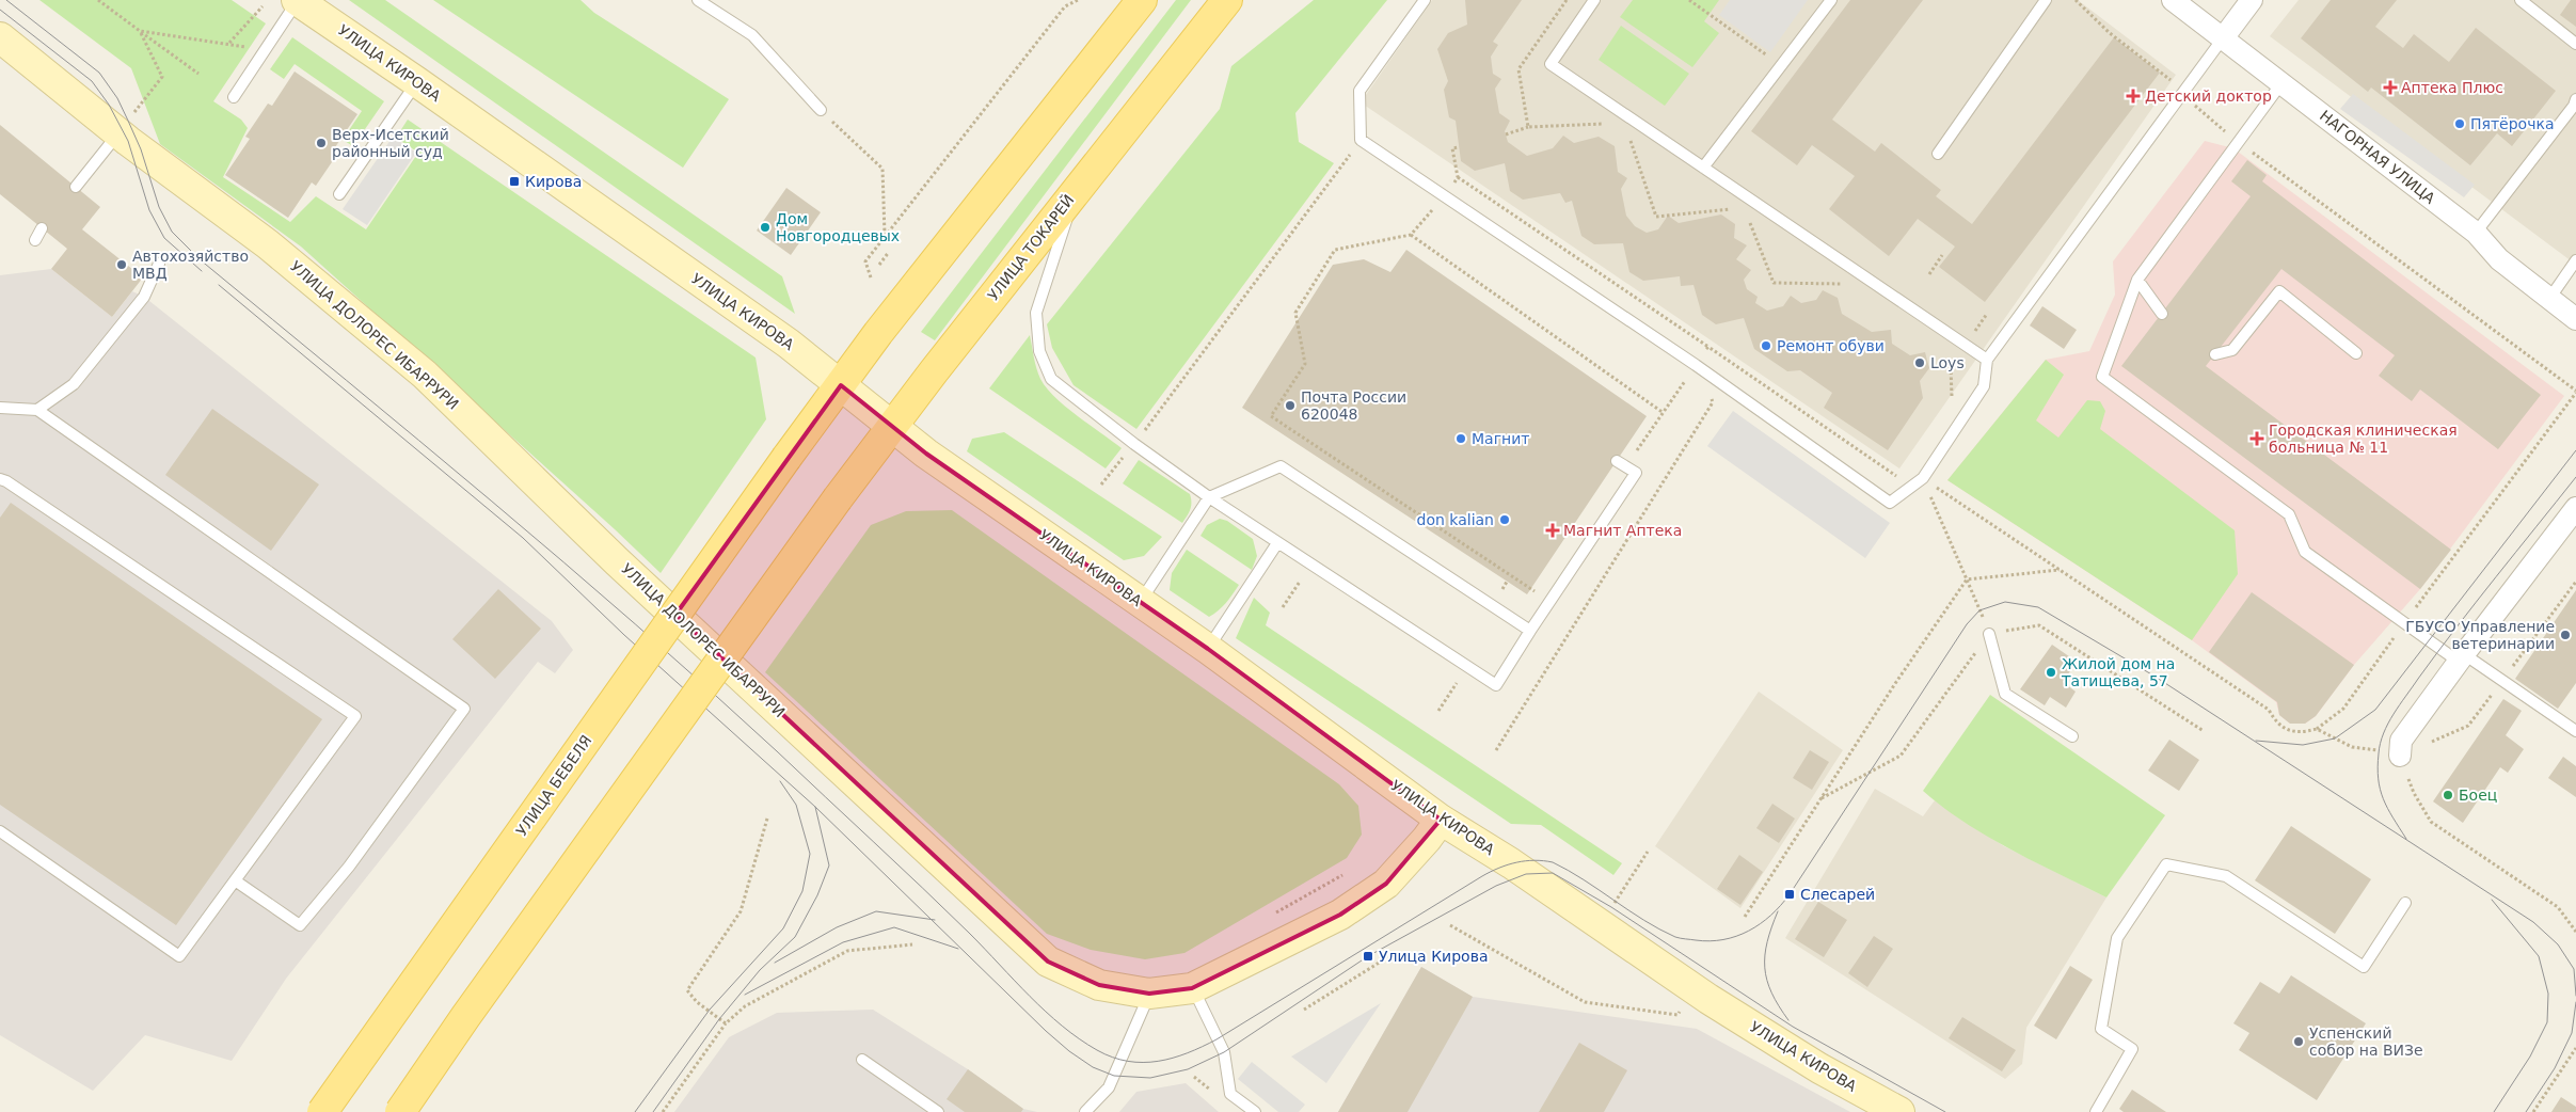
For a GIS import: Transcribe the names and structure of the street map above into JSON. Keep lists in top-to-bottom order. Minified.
{"streets":{"main road":["УЛИЦА КИРОВА","УЛИЦА ТОКАРЕЙ","УЛИЦА ДОЛОРЕС ИБАРРУРИ","УЛИЦА БЕБЕЛЯ"],"street":["НАГОРНАЯ УЛИЦА"]},"crossings":[["УЛИЦА КИРОВА","УЛИЦА ТОКАРЕЙ"],["УЛИЦА КИРОВА","УЛИЦА ДОЛОРЕС ИБАРРУРИ"],["УЛИЦА КИРОВА","УЛИЦА БЕБЕЛЯ"]],"places":{"health":["Аптека Плюс","Детский доктор","Городская клиническая больница № 11","Магнит Аптека"],"other":["Пятёрочка","Верх-Исетский районный суд","Дом Новгородцевых","Автохозяйство МВД","Ремонт обуви","Loys","Почта России 620048","Магнит","don kalian","ГБУСО Управление ветеринарии","Жилой дом на Татищева, 57","Боец","Успенский собор на ВИЗе"],"transit":["Кирова","Слесарей","Улица Кирова"]}}
